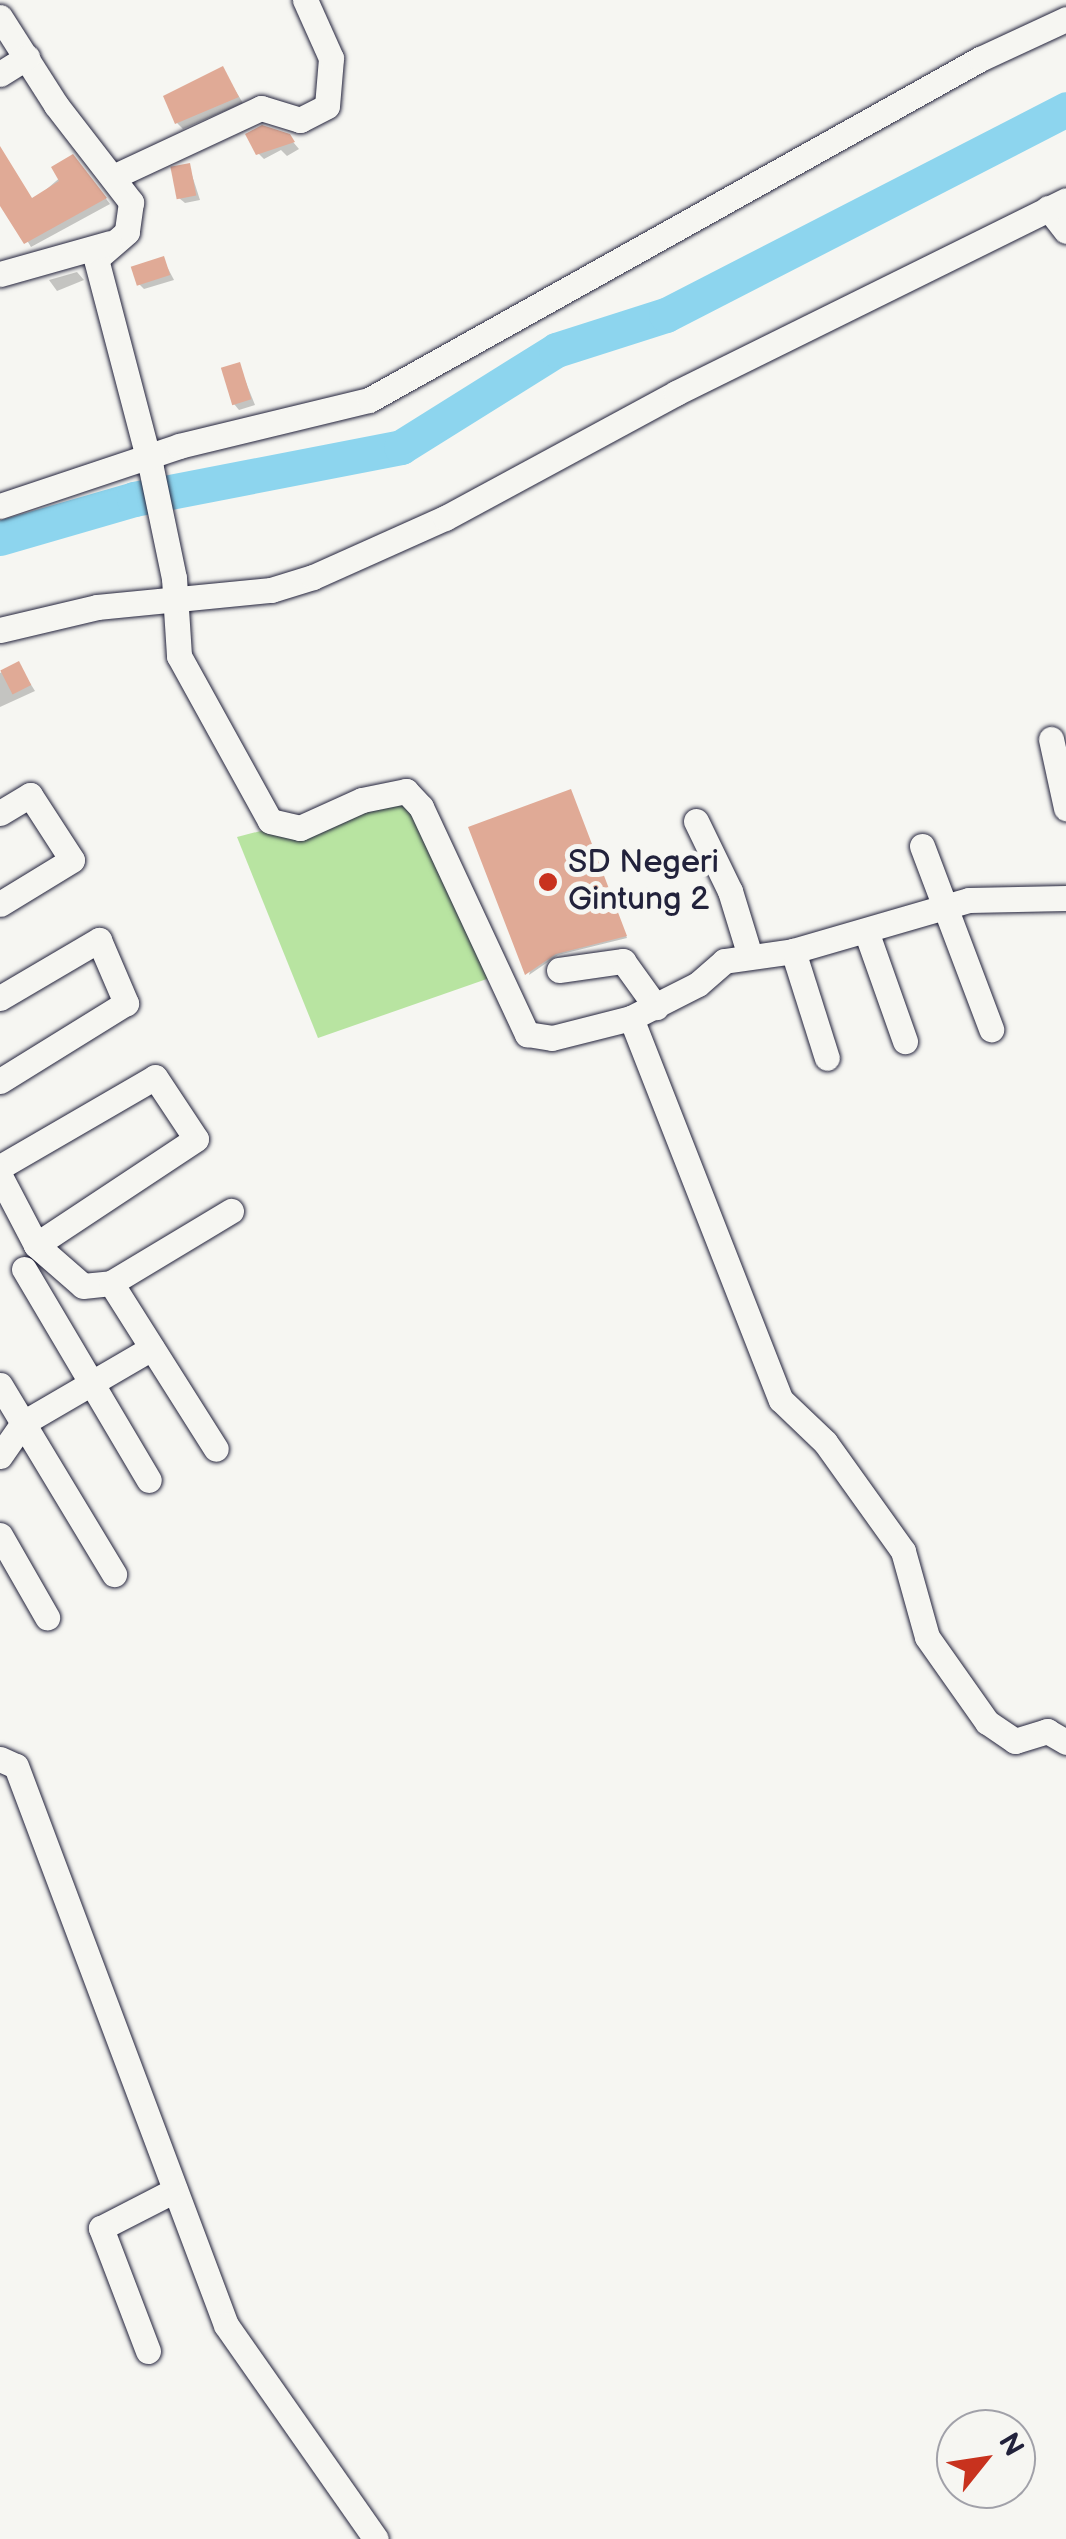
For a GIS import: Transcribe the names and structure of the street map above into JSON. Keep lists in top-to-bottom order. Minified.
{"places":["SD Negeri Gintung 2"],"north":"top right"}
